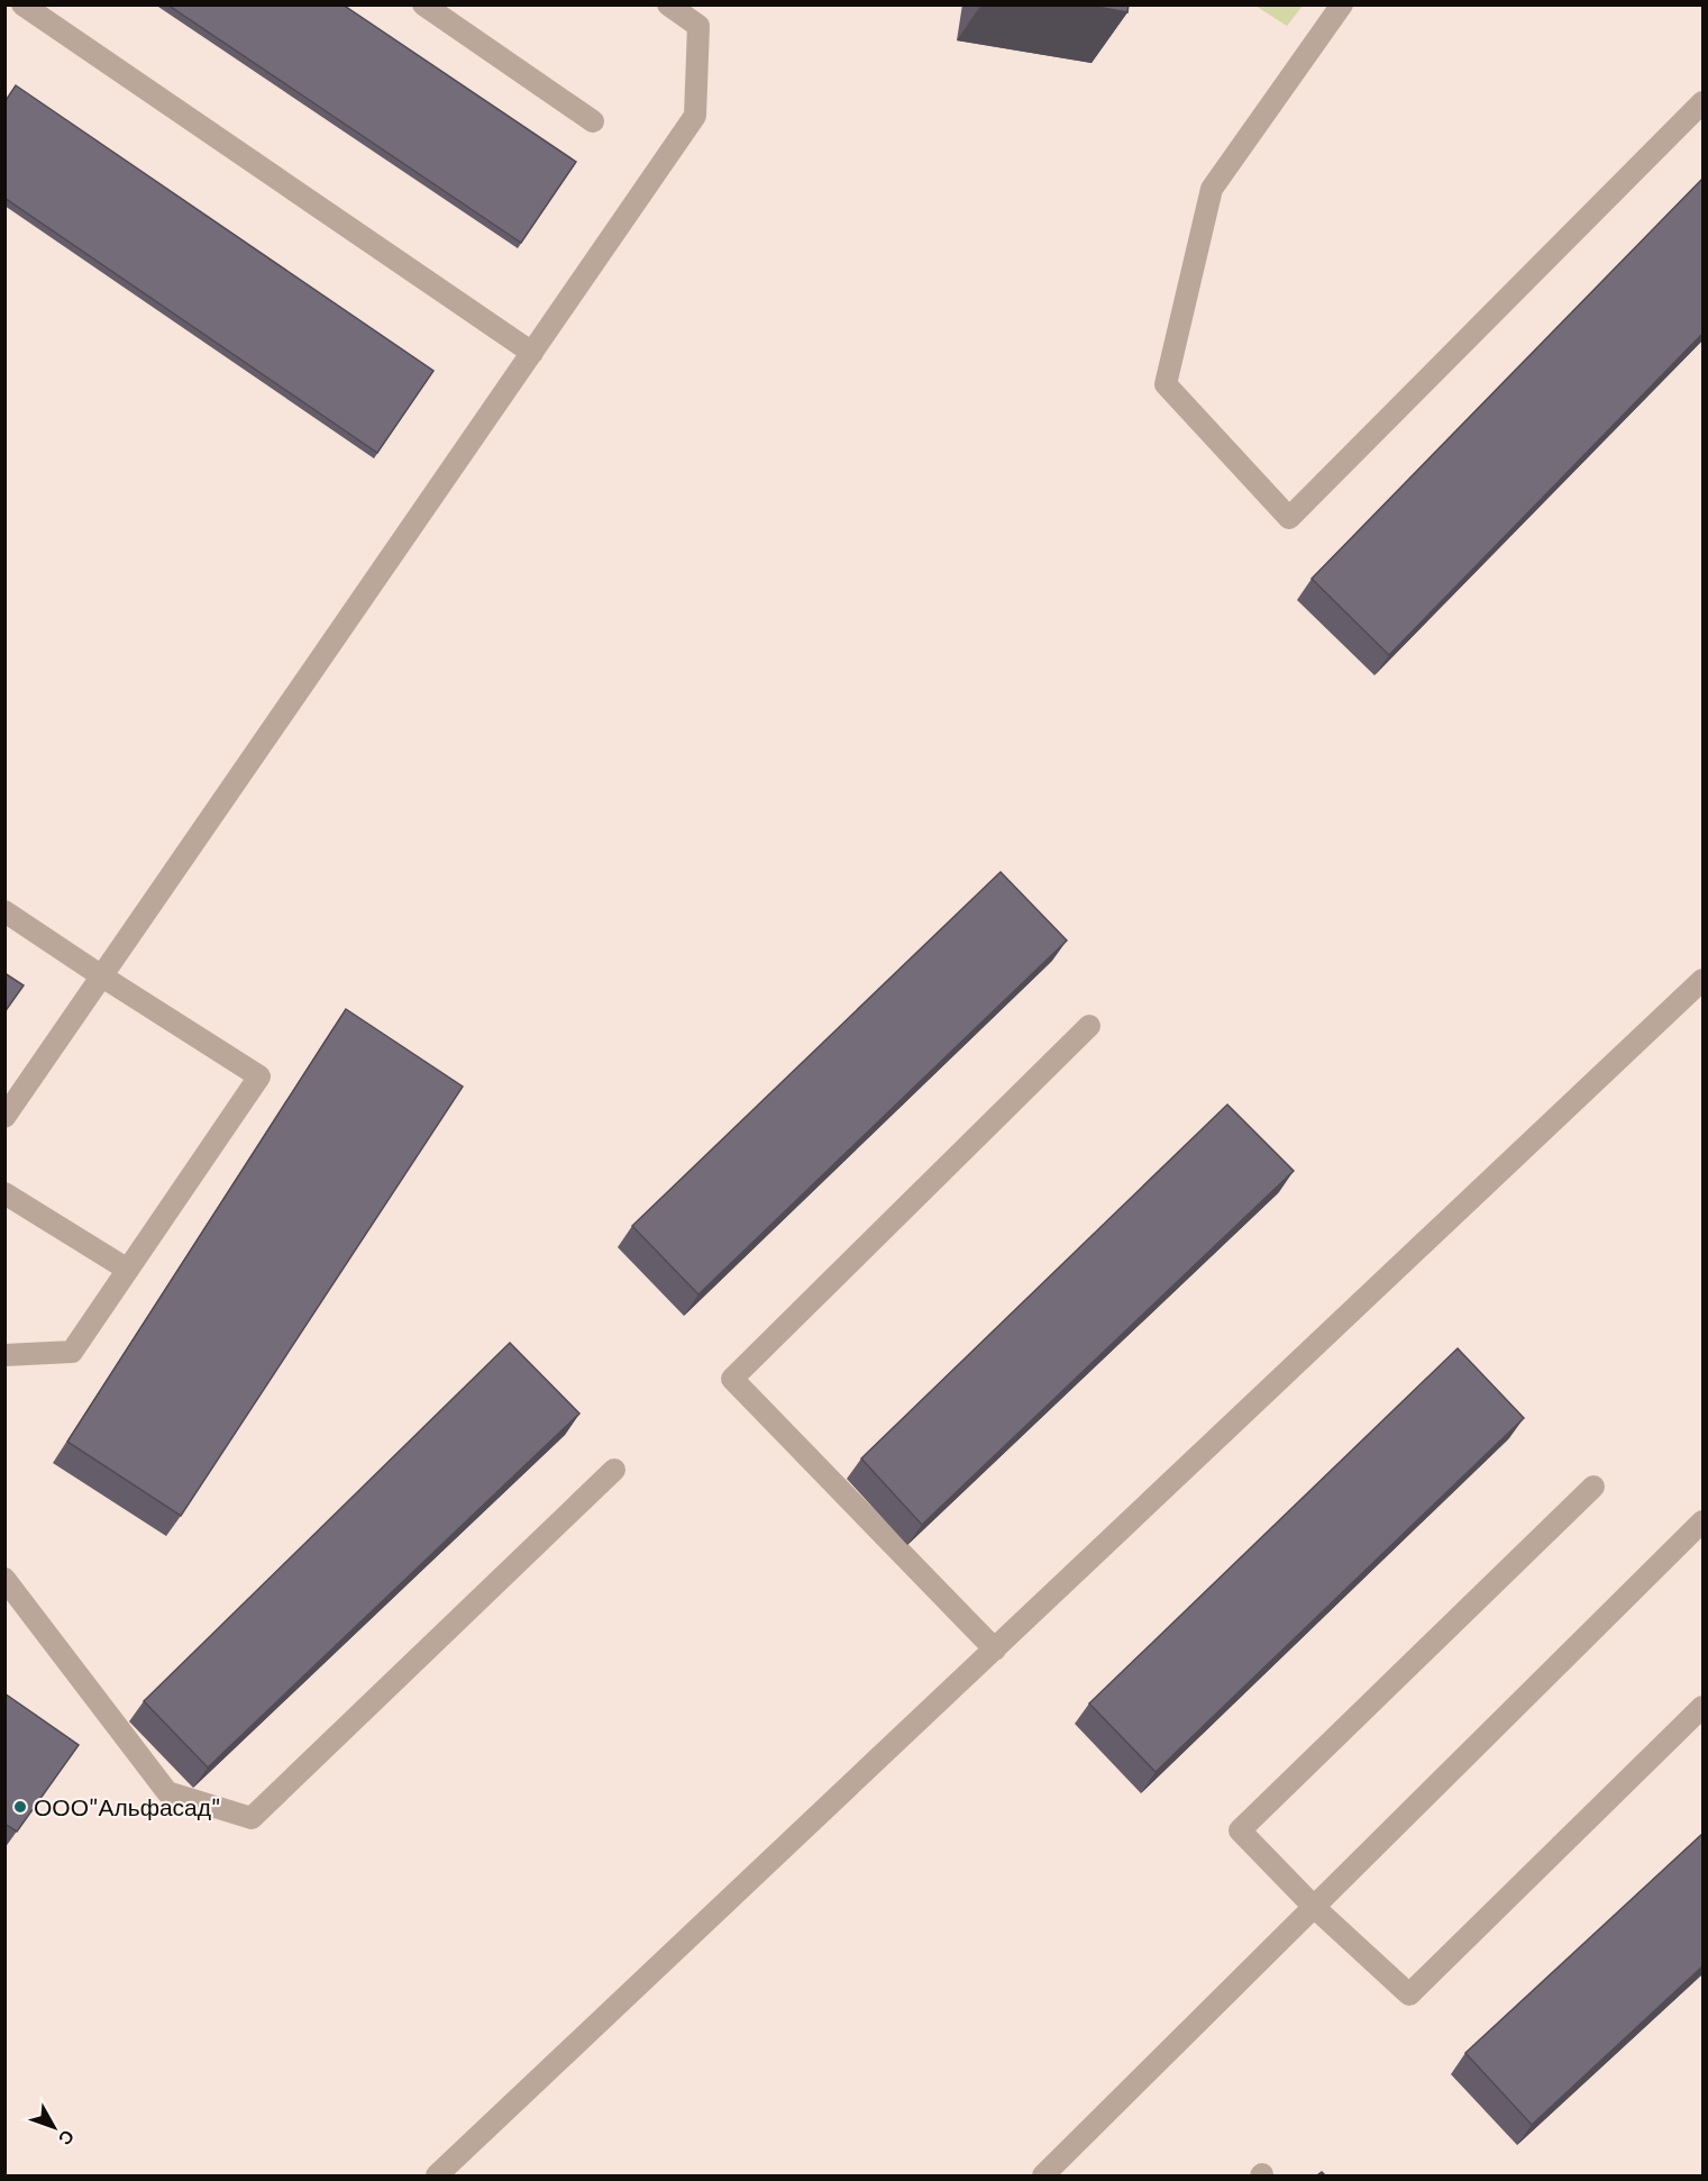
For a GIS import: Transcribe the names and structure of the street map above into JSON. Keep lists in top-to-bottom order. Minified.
{"places":["ООО\"Альфасад\""],"north":"bottom right"}
